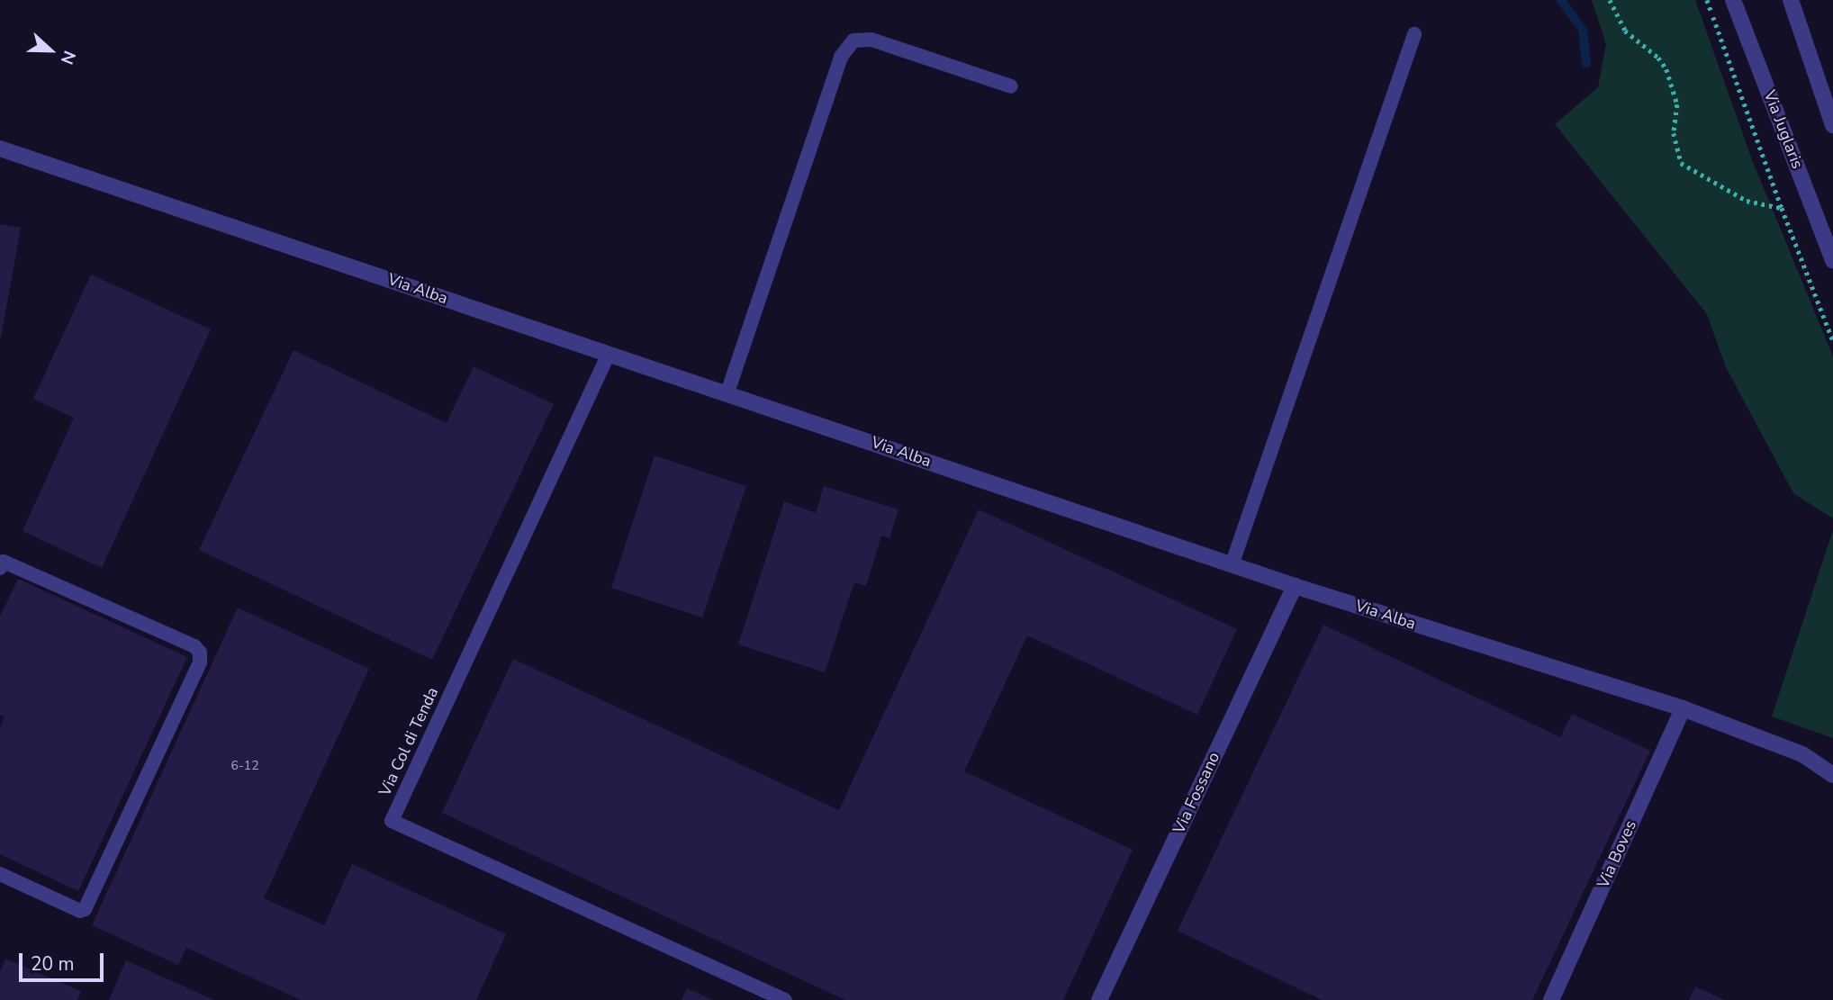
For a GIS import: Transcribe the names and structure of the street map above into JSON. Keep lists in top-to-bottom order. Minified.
{"streets":{"street":["Via Juglaris","Via Alba","Via Fossano","Via Boves"],"lane":["Via Col di Tenda"]},"crossings":[["Via Alba","Via Col di Tenda"],["Via Alba","Via Fossano"],["Via Alba","Via Boves"]],"house_numbers":["6-12"],"scale_bar":"20 m","north":"right"}
